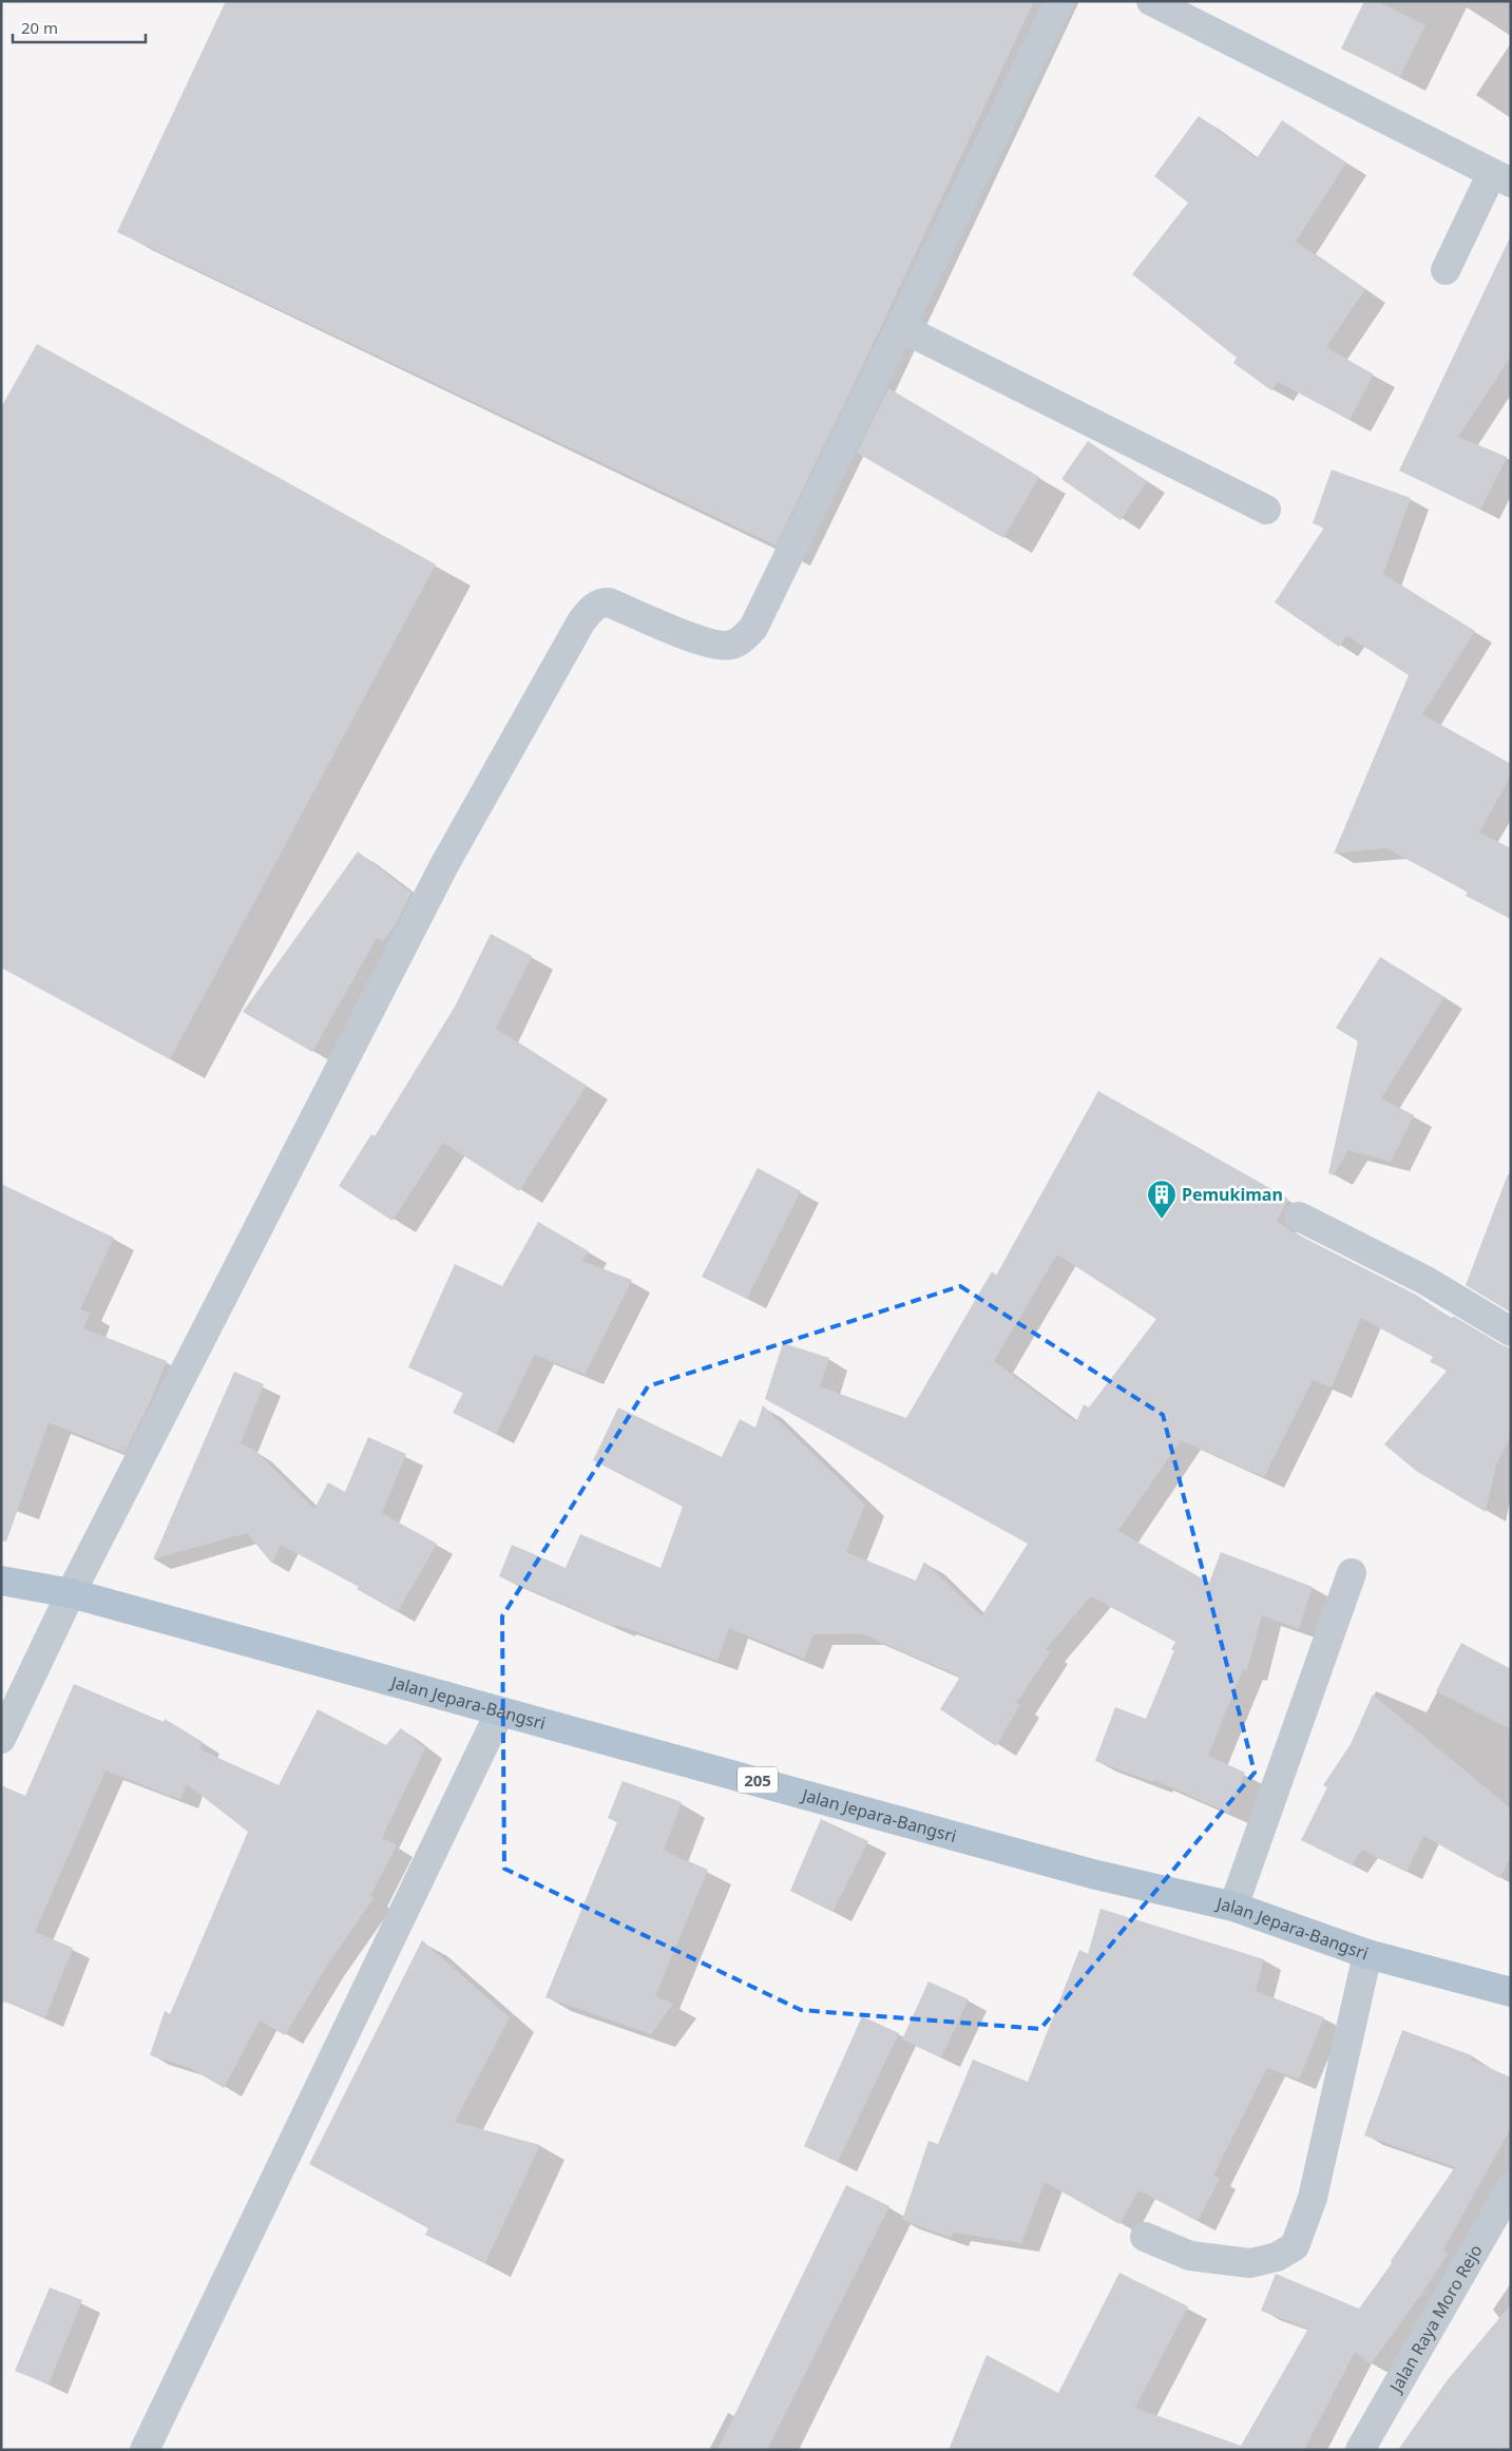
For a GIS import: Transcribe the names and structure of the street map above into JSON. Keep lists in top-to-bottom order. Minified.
{"streets":{"main road":["Jalan Jepara-Bangsri","205"],"street":["Jalan Raya Moro Rejo"]},"places":{"building":["Pemukiman"]},"scale_bar":"20 m"}
